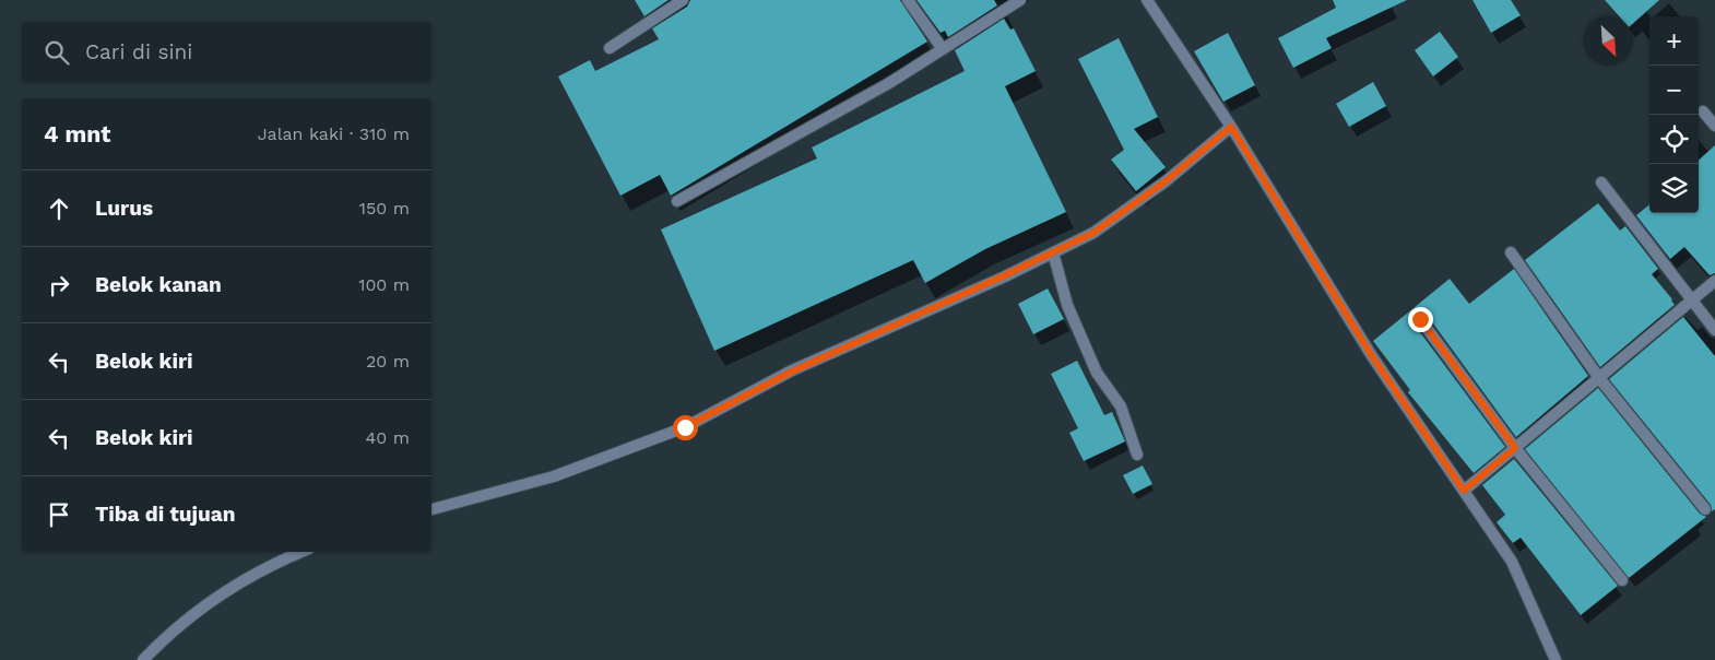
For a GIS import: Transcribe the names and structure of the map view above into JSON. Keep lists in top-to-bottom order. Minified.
{"north":"bottom right","page":{"map_buttons":["+","−"],"search":"Cari di sini","heading":["4 mnt","Jalan kaki · 310 m"],"list":[["Lurus","150 m"],["Belok kanan","100 m"],["Belok kiri","20 m"],["Belok kiri","40 m"],"Tiba di tujuan"]}}
